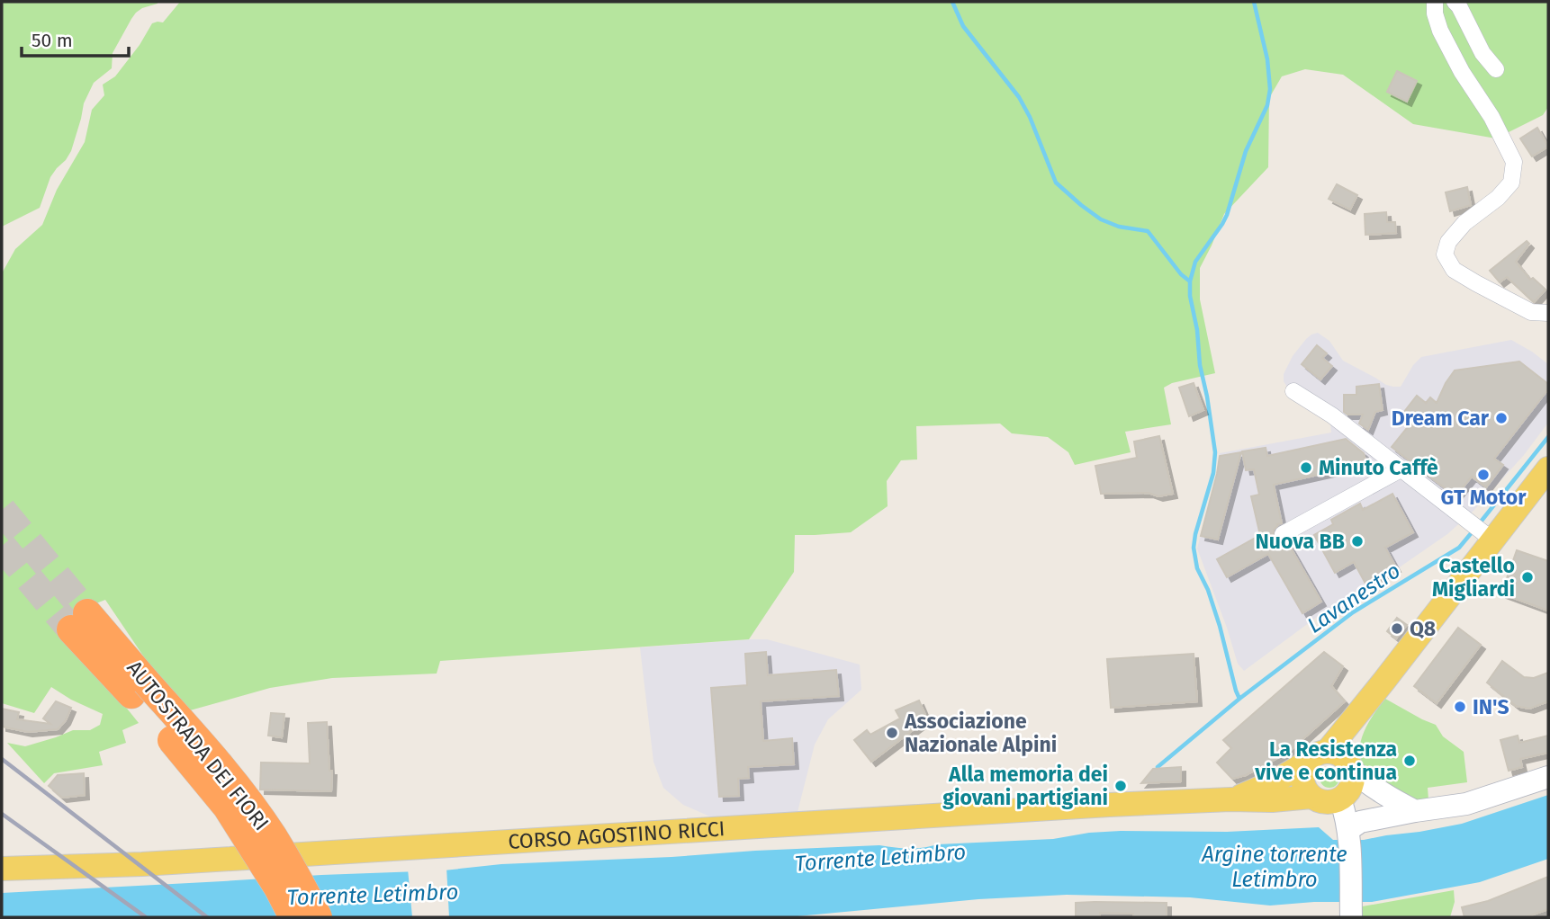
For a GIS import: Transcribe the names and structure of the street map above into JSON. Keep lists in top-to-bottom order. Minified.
{"streets":{"highway":["AUTOSTRADA DEI FIORI"],"main road":["CORSO AGOSTINO RICCI"]},"water":["Lavanestro","Argine torrente Letimbro","Torrente Letimbro"],"places":["Dream Car","Minuto Caffè","GT Motor","Nuova BB","Castello Migliardi","Q8","IN'S","Associazione Nazionale Alpini","La Resistenza vive e continua","Alla memoria dei giovani partigiani"],"scale_bar":"50 m"}
